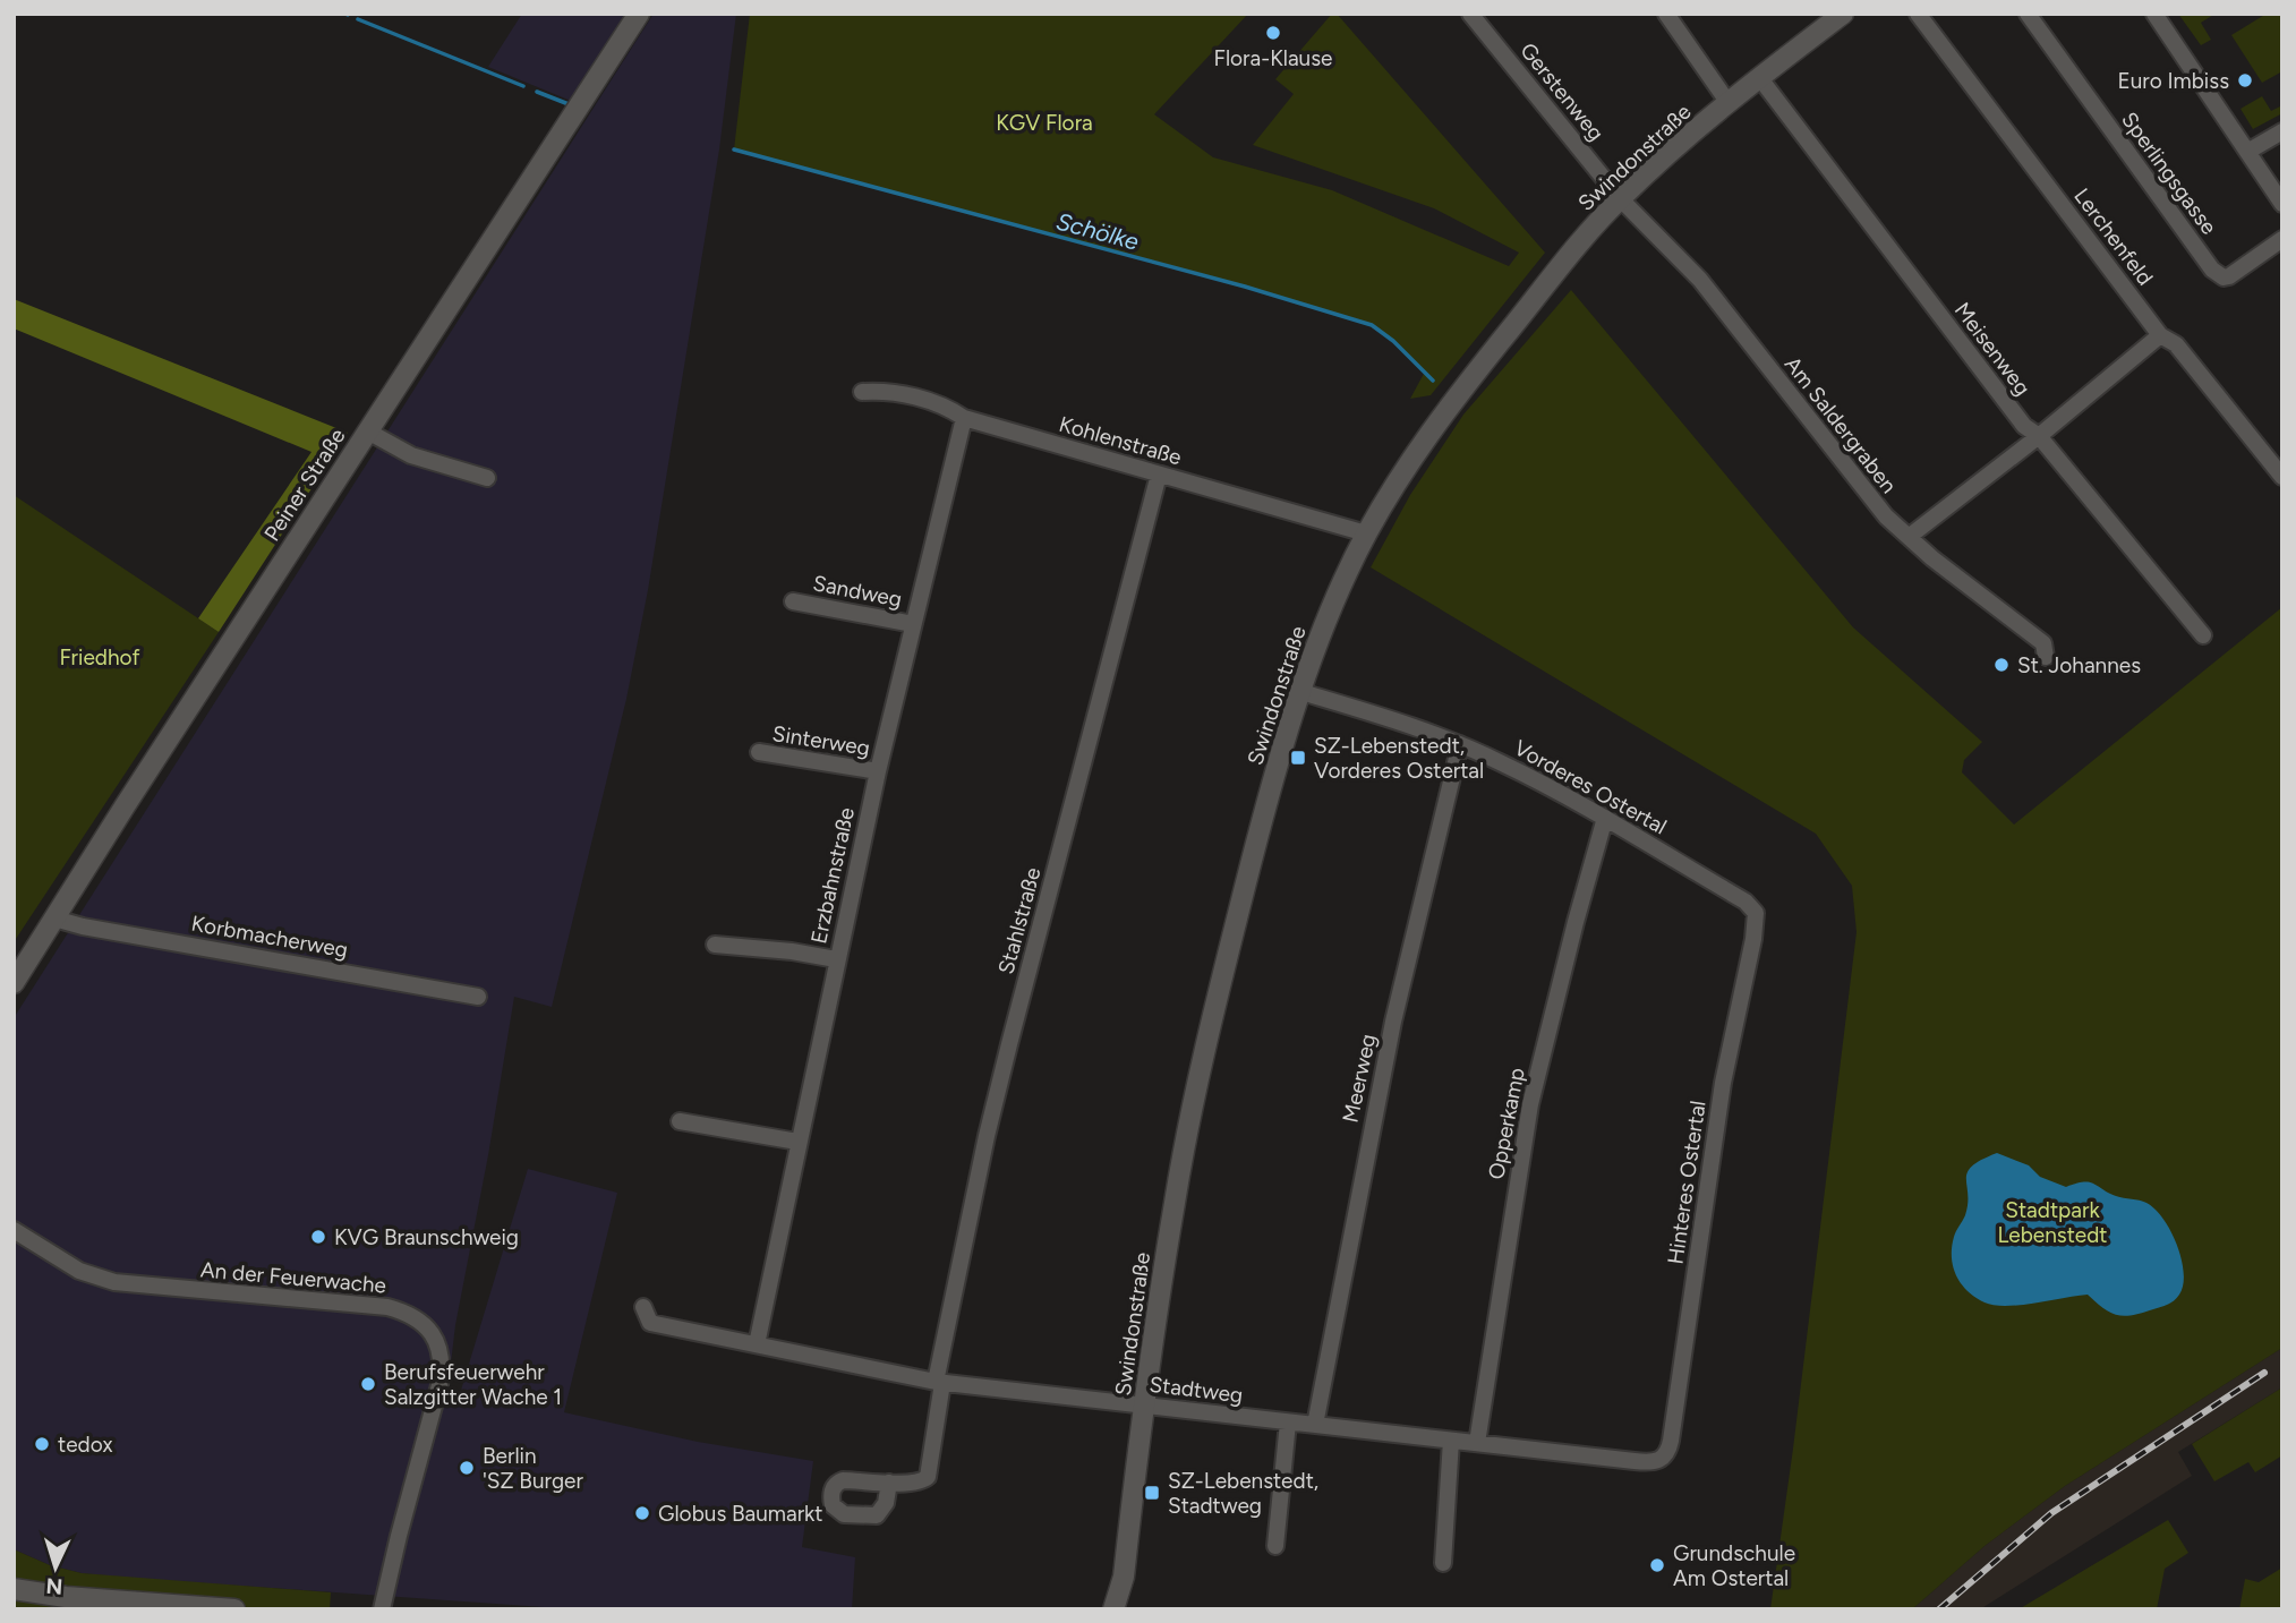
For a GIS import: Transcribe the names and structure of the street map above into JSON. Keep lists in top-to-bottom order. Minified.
{"streets":{"street":["Gerstenweg","Swindonstraße","Sperlingsgasse","Lerchenfeld","Meisenweg","Am Saldergraben","Kohlenstraße","Peiner Straße","Sandweg","Sinterweg","Vorderes Ostertal","Erzbahnstraße","Stahlstraße","Korbmacherweg","Meerweg","Opperkamp","Hinteres Ostertal","An der Feuerwache","Stadtweg"]},"crossings":[["Gerstenweg","Swindonstraße"],["Gerstenweg","Am Saldergraben"],["Swindonstraße","Meisenweg"],["Swindonstraße","Am Saldergraben"],["Swindonstraße","Kohlenstraße"],["Swindonstraße","Vorderes Ostertal"],["Swindonstraße","Stadtweg"],["Kohlenstraße","Erzbahnstraße"],["Kohlenstraße","Stahlstraße"],["Peiner Straße","Korbmacherweg"],["Sandweg","Erzbahnstraße"],["Sinterweg","Erzbahnstraße"],["Vorderes Ostertal","Meerweg"],["Vorderes Ostertal","Opperkamp"],["Vorderes Ostertal","Hinteres Ostertal"],["Erzbahnstraße","Stadtweg"],["Stahlstraße","Stadtweg"],["Meerweg","Stadtweg"],["Opperkamp","Stadtweg"],["Hinteres Ostertal","Stadtweg"]],"water":["Schölke"],"parks":["KGV Flora","Friedhof","Stadtpark Lebenstedt"],"places":{"other":["Flora-Klause","Euro Imbiss","St. Johannes","KVG Braunschweig","Berufsfeuerwehr Salzgitter Wache 1","tedox","Berlin 'SZ Burger","Globus Baumarkt","Grundschule Am Ostertal"],"transit":["SZ-Lebenstedt, Vorderes Ostertal","SZ-Lebenstedt, Stadtweg"]},"north":"bottom"}
